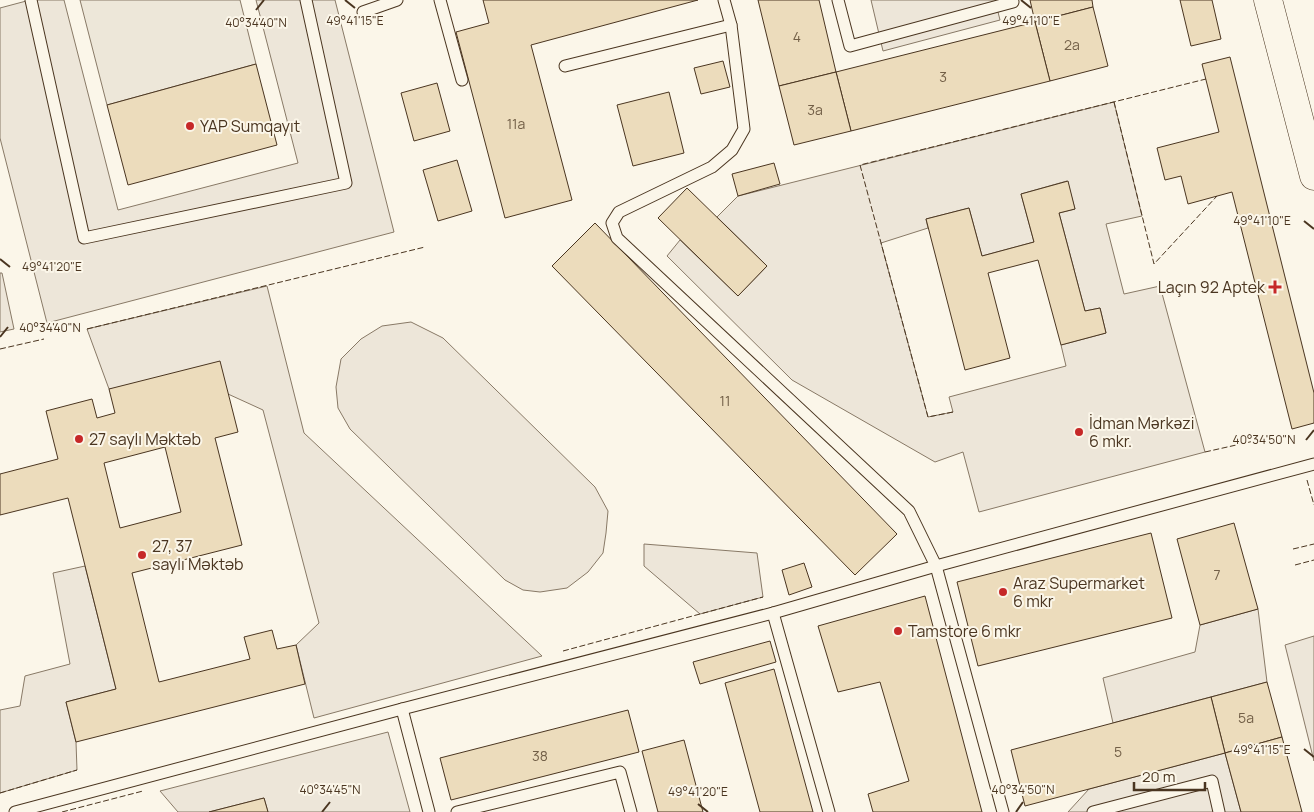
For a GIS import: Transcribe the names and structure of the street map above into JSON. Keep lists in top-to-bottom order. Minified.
{"places":{"other":["YAP Sumqayıt","İdman Mәrkәzi 6 mkr.","27 saylı Məktəb","27, 37 saylı Məktəb","Araz Supermarket 6 mkr","Tamstore 6 mkr"],"health":["Laçın 92 Aptek"]},"house_numbers":["4","2a","3","3a","11a","11","7","5a","5","38"],"scale_bar":"20 m","coordinates":["49°41'15\"E","49°41'10\"E","40°34'40\"N","49°41'20\"E","40°34'50\"N","40°34'45\"N"]}
